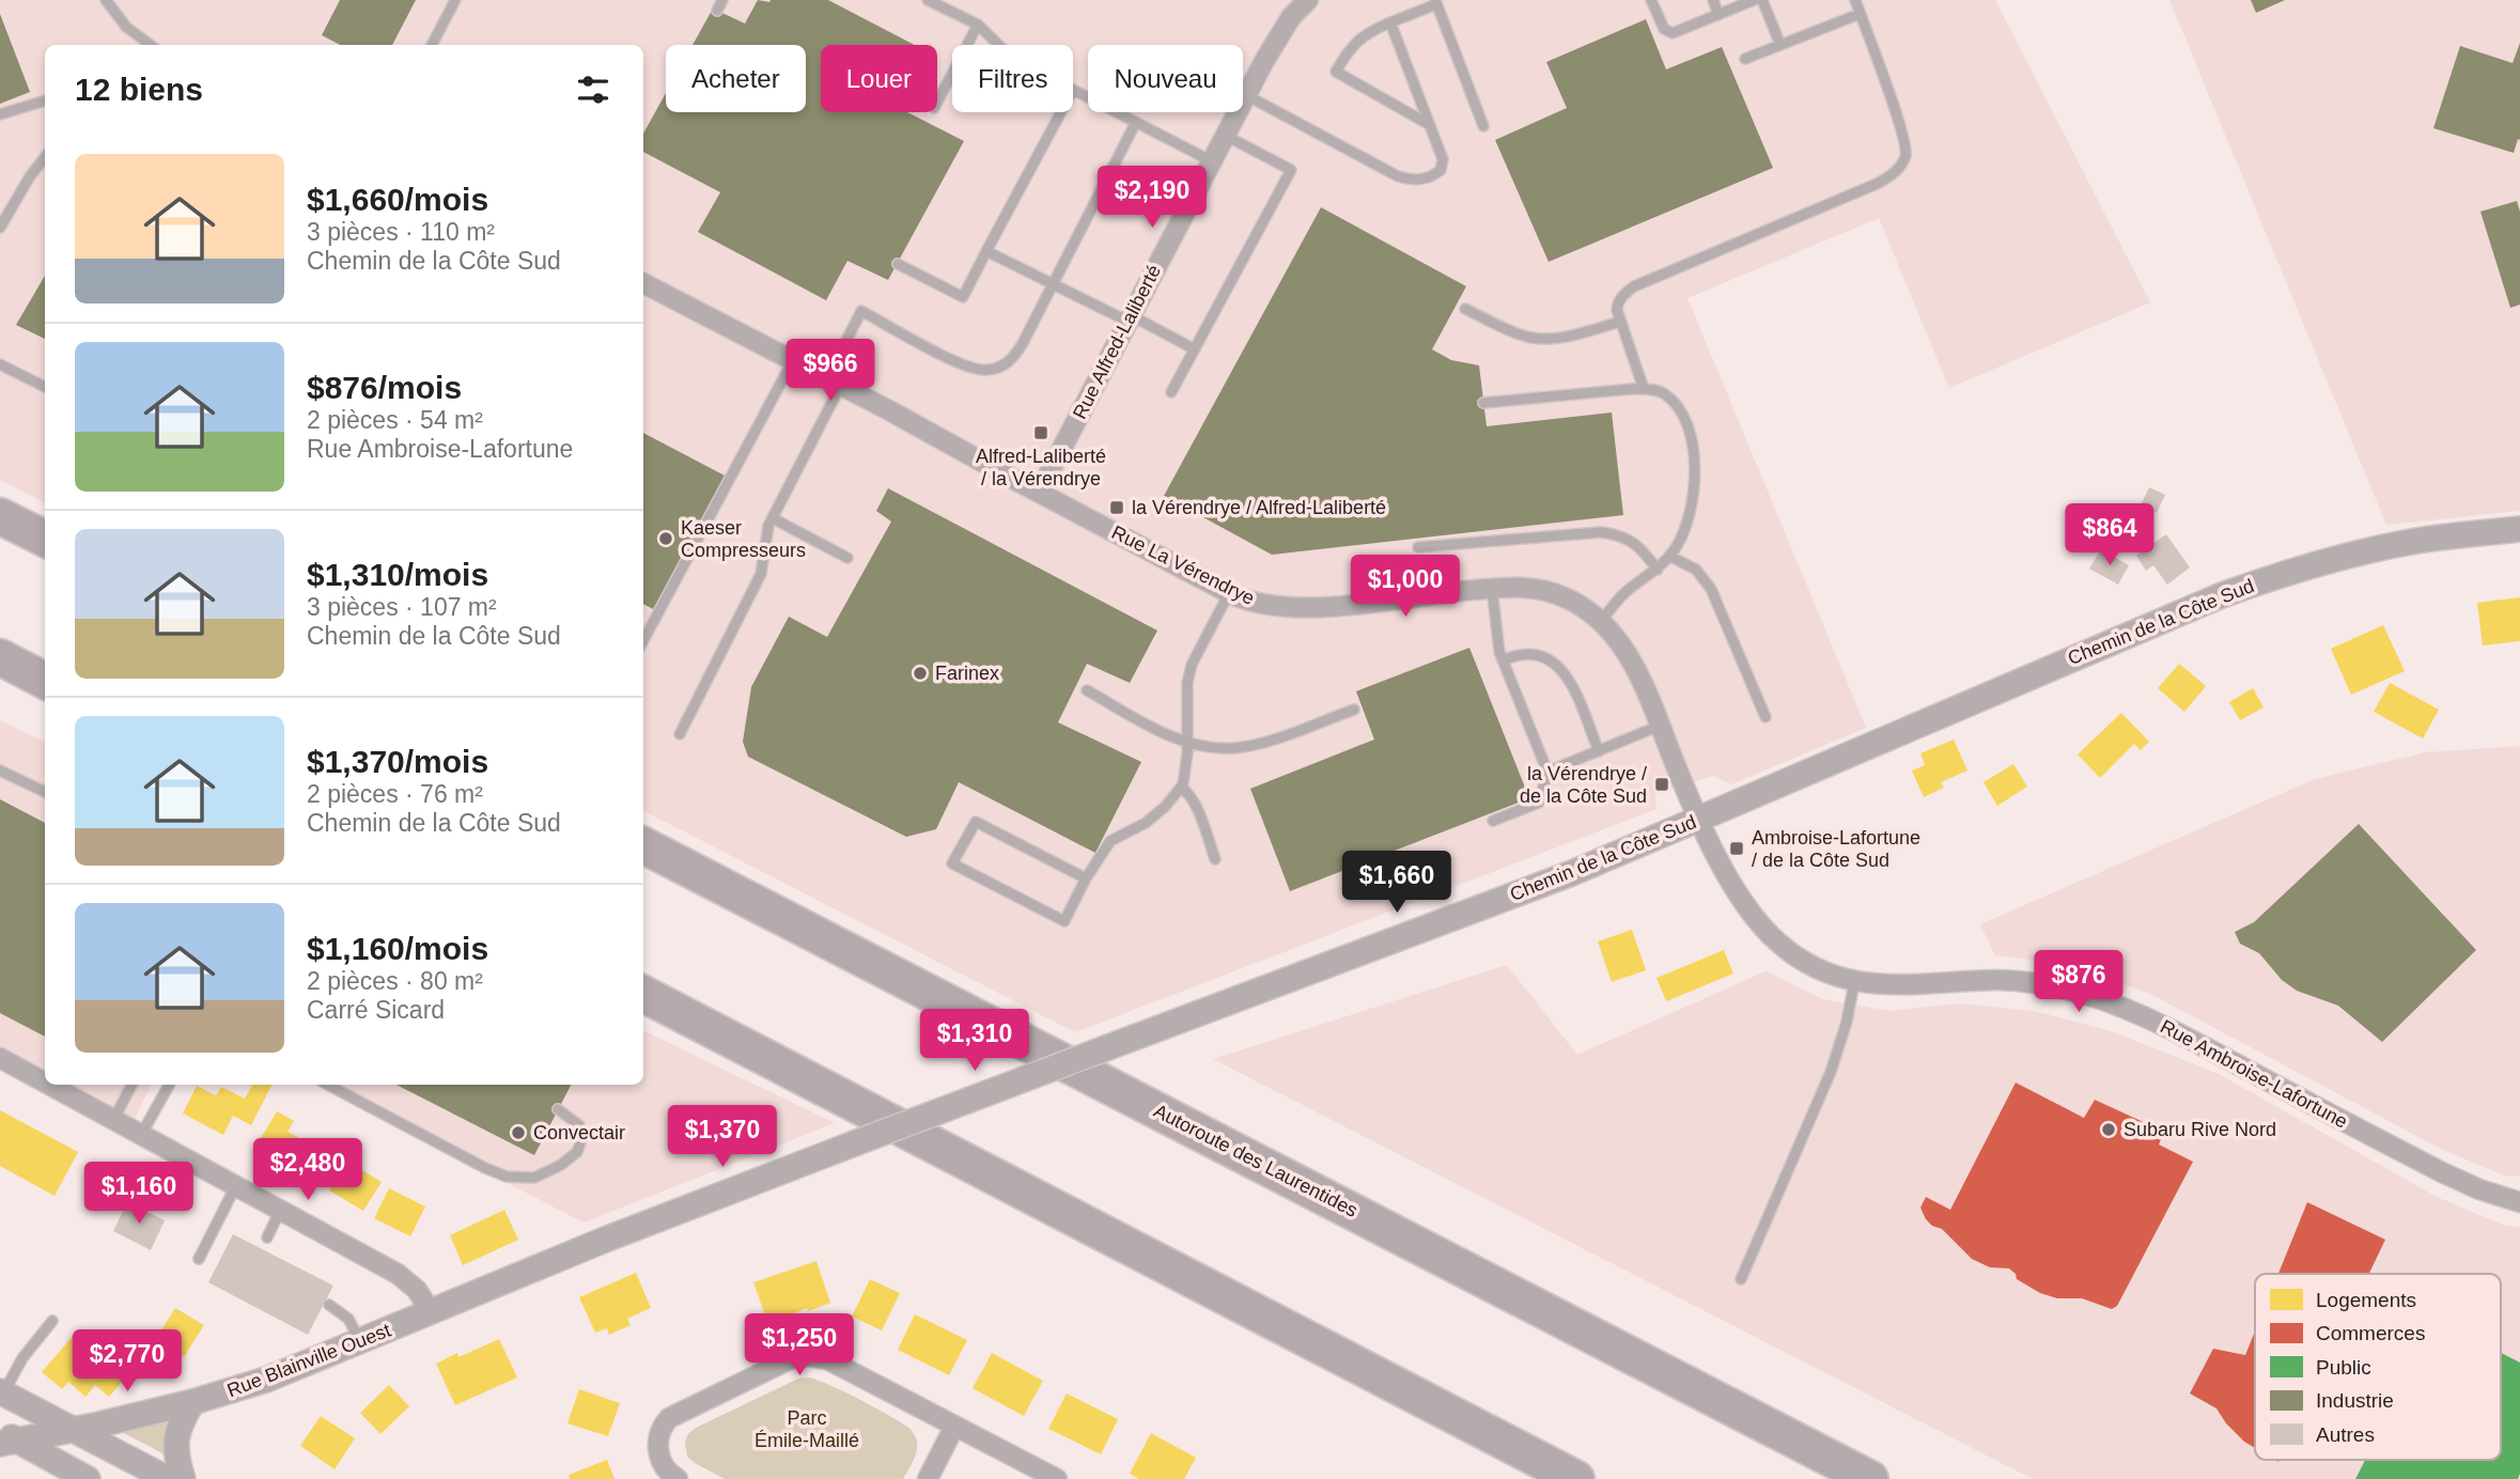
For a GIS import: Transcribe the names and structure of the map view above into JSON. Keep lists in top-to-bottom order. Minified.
{"streets":{"highway":["Autoroute des Laurentides"],"street":["Rue Alfred-Laliberté","Rue La Vérendrye","Chemin de la Côte Sud","Rue Ambroise-Lafortune","Rue Blainville Ouest"]},"crossings":[["Rue Alfred-Laliberté","Rue La Vérendrye"],["Rue La Vérendrye","Chemin de la Côte Sud"],["Rue La Vérendrye","Rue Ambroise-Lafortune"],["Chemin de la Côte Sud","Rue Ambroise-Lafortune"],["Chemin de la Côte Sud","Rue Blainville Ouest"]],"parks":["Parc Émile-Maillé"],"places":{"transit":["Alfred-Laliberté / la Vérendrye","la Vérendrye / Alfred-Laliberté","la Vérendrye / de la Côte Sud","Ambroise-Lafortune / de la Côte Sud"],"other":["Kaeser Compresseurs","Farinex","Subaru Rive Nord","Convectair"]},"legend":["Logements","Commerces","Public","Industrie","Autres"],"page":{"chip":["Acheter","Louer","Filtres","Nouveau"],"heading":"12 biens","list":[{"name":"$1,660/mois","note":"3 pièces · 110 m² · Chemin de la Côte Sud"},{"name":"$876/mois","note":"2 pièces · 54 m² · Rue Ambroise-Lafortune"},{"name":"$1,310/mois","note":"3 pièces · 107 m² · Chemin de la Côte Sud"},{"name":"$1,370/mois","note":"2 pièces · 76 m² · Chemin de la Côte Sud"},{"name":"$1,160/mois","note":"2 pièces · 80 m² · Carré Sicard"}],"price":["$2,190","$966","$864","$1,000","$1,660","$876","$1,310","$1,370","$2,480","$1,160","$1,250","$2,770"]}}
